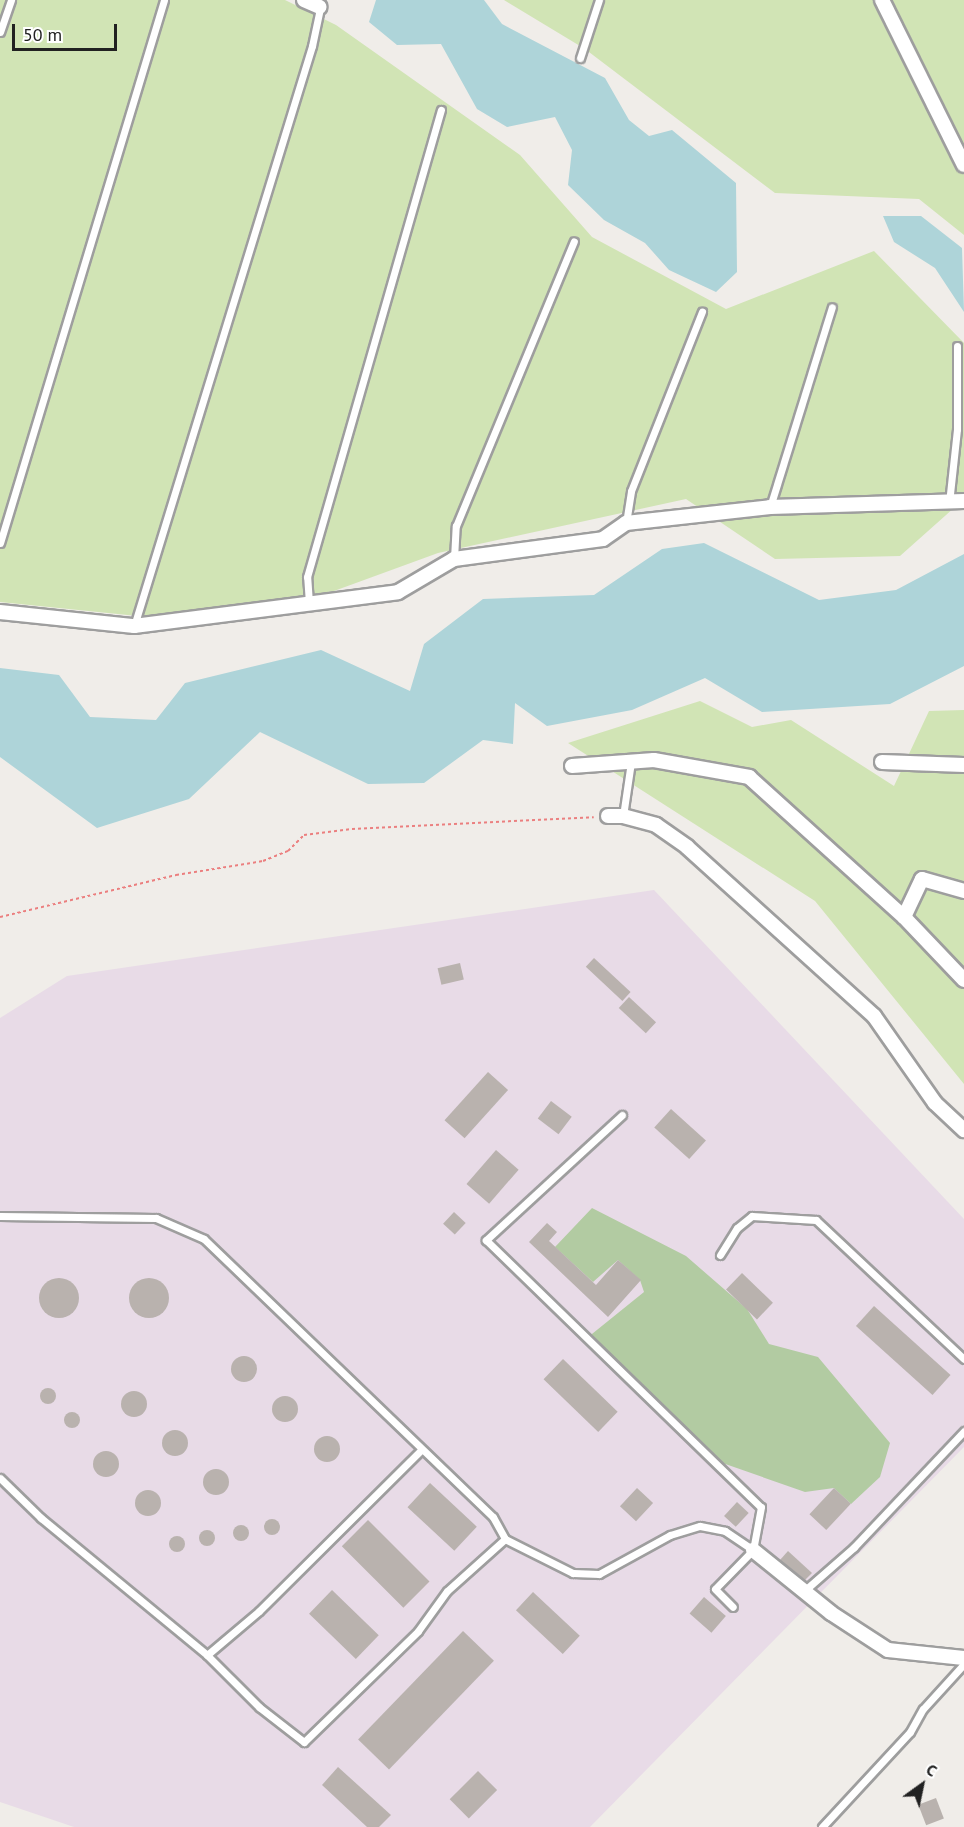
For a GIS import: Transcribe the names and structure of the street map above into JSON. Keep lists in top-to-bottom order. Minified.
{"scale_bar":"50 m","north":"top right"}
